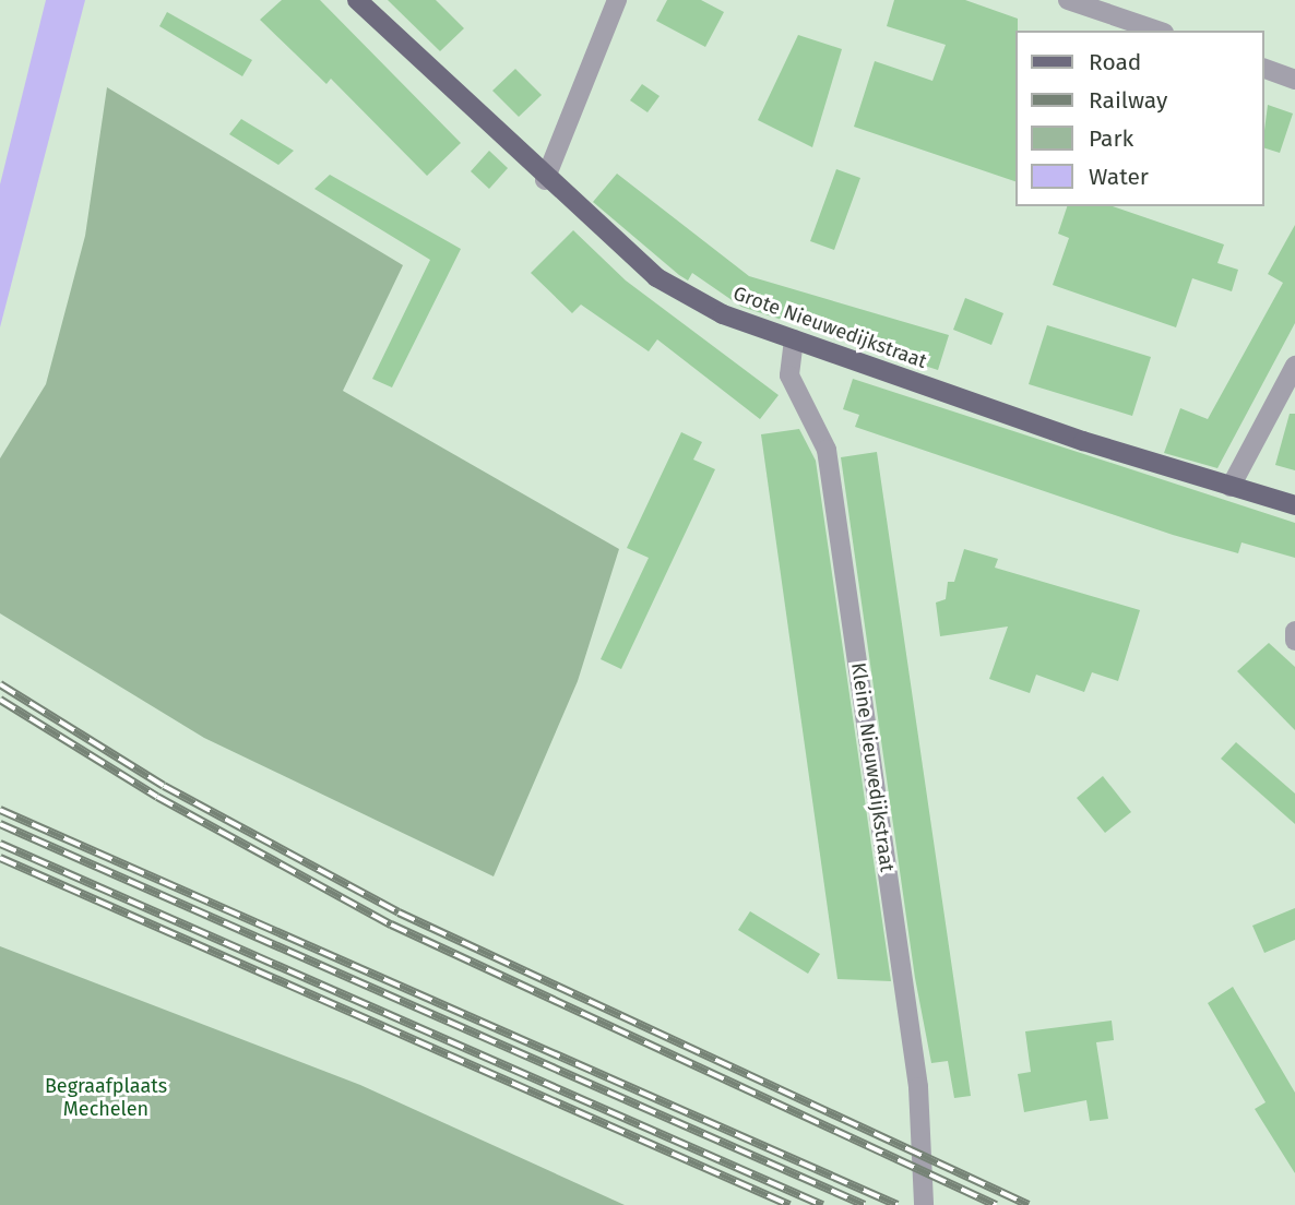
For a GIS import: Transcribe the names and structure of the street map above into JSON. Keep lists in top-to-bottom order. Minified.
{"streets":{"main road":["Grote Nieuwedijkstraat"],"street":["Kleine Nieuwedijkstraat"]},"crossings":[["Grote Nieuwedijkstraat","Kleine Nieuwedijkstraat"]],"parks":["Begraafplaats Mechelen"],"legend":["Road","Railway","Park","Water"]}
